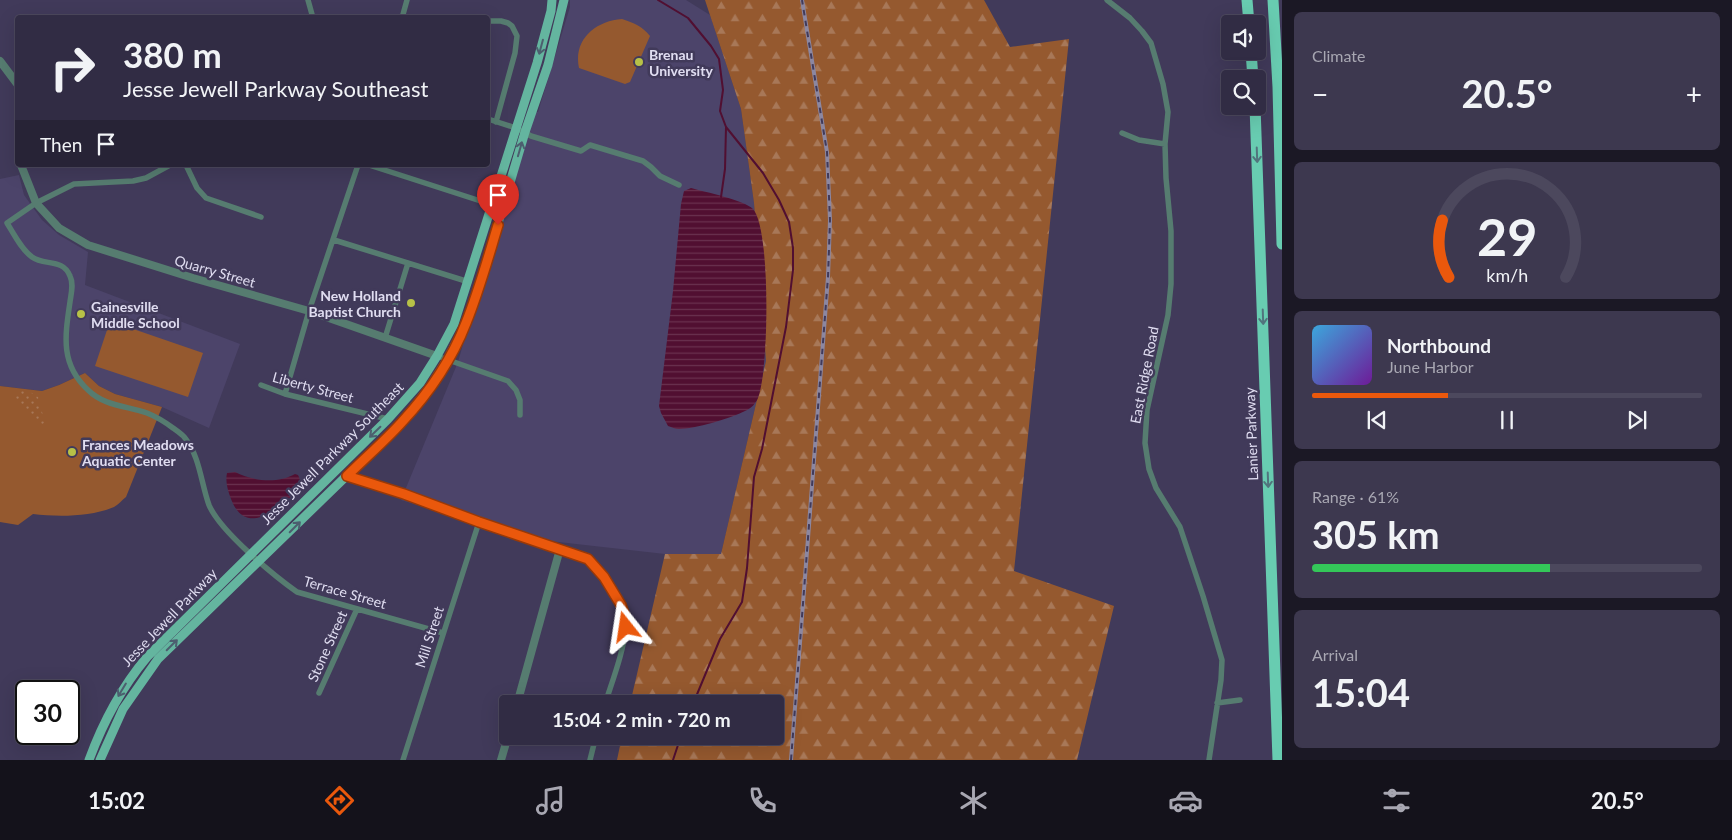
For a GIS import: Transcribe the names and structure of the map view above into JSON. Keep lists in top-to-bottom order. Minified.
{"streets":{"highway":["Lanier Parkway"],"main road":["Jesse Jewell Parkway Southeast","Jesse Jewell Parkway"],"street":["Quarry Street","East Ridge Road","Liberty Street","Terrace Street","Mill Street","Stone Street"]},"crossings":[["Quarry Street","Jesse Jewell Parkway Southeast"],["Quarry Street","Terrace Street"],["Liberty Street","Jesse Jewell Parkway Southeast"],["Jesse Jewell Parkway Southeast","Terrace Street"],["Jesse Jewell Parkway Southeast","Jesse Jewell Parkway"],["Terrace Street","Jesse Jewell Parkway"],["Terrace Street","Mill Street"],["Terrace Street","Stone Street"]],"one_way":["Lanier Parkway"],"places":["Brenau University","New Holland Baptist Church","Gainesville Middle School","Frances Meadows Aquatic Center"],"page":{"tile":["Climate",["Range · 61%","305 km"],["Arrival","15:04"]],"turn":["380 m","Jesse Jewell Parkway Southeast"],"heat":["−","20.5°","+"],"then":"Then","song":["Northbound","June Harbor"],"limit":"30","trip":"15:04 · 2 min · 720 m","tabs":["15:02","20.5°"],"gauge":["29","km/h"]}}
